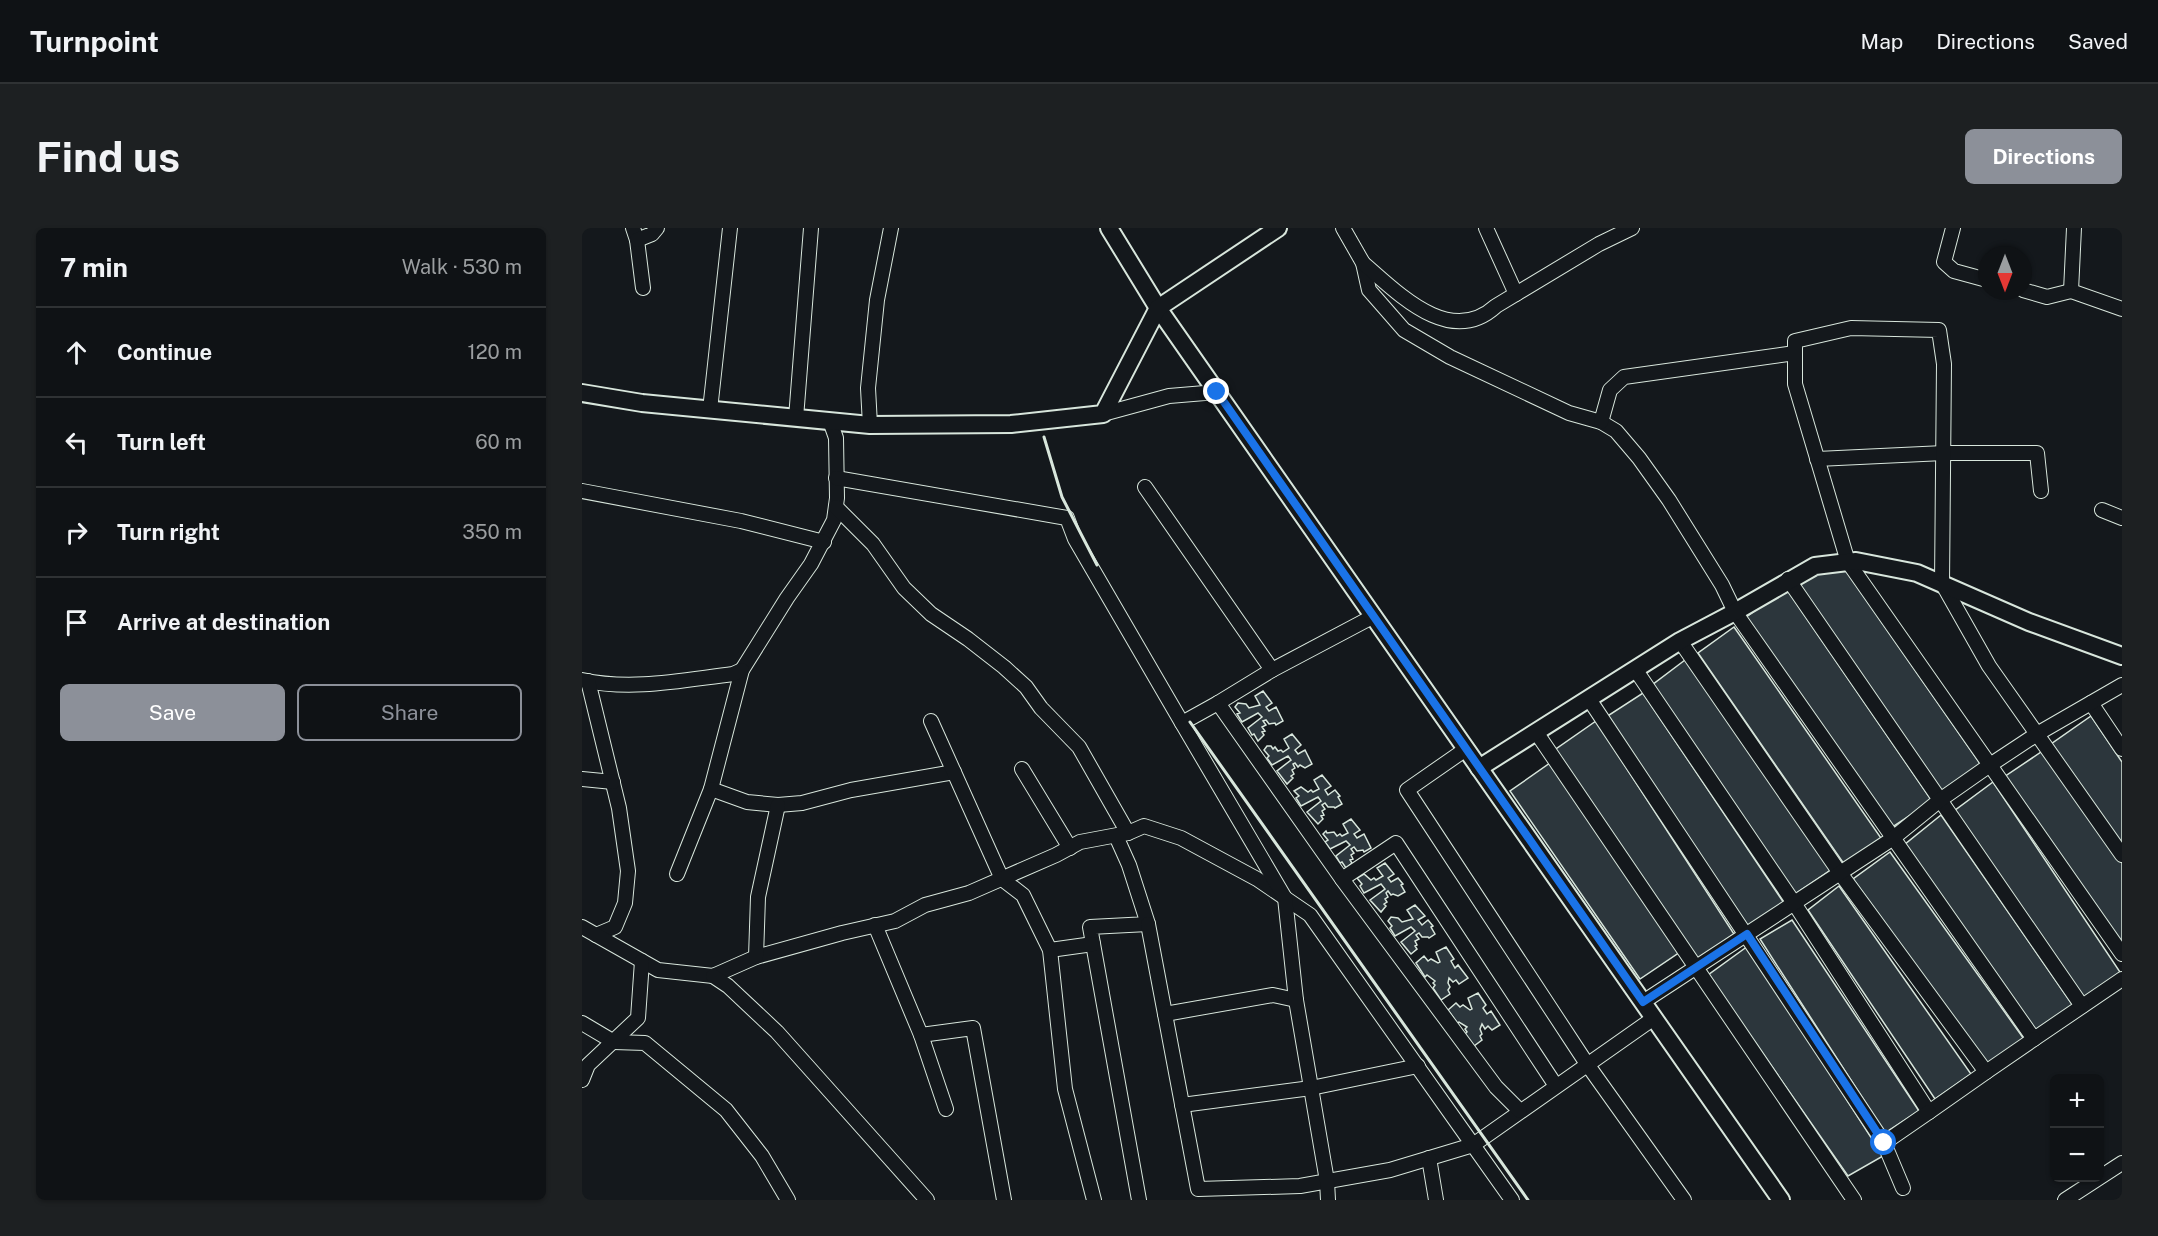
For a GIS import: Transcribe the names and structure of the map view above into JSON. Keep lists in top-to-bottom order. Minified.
{"north":"bottom","page":{"header":"Turnpoint","nav":["Map","Directions","Saved"],"buttons":["Directions",["Save","Share"]],"title":"Find us","heading":["7 min","Walk · 530 m"],"list":[["Continue","120 m"],["Turn left","60 m"],["Turn right","350 m"],"Arrive at destination"],"map_buttons":["+","−"]}}
